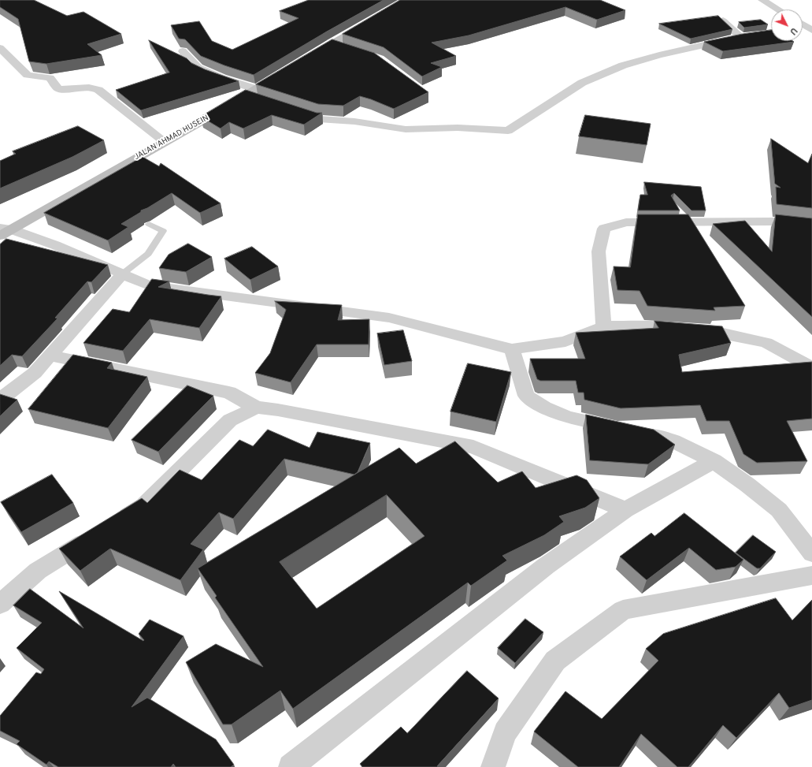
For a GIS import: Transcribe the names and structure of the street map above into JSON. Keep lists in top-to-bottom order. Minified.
{"streets":{"main road":["JALAN AHMAD HUSEIN"]},"north":"bottom right"}
